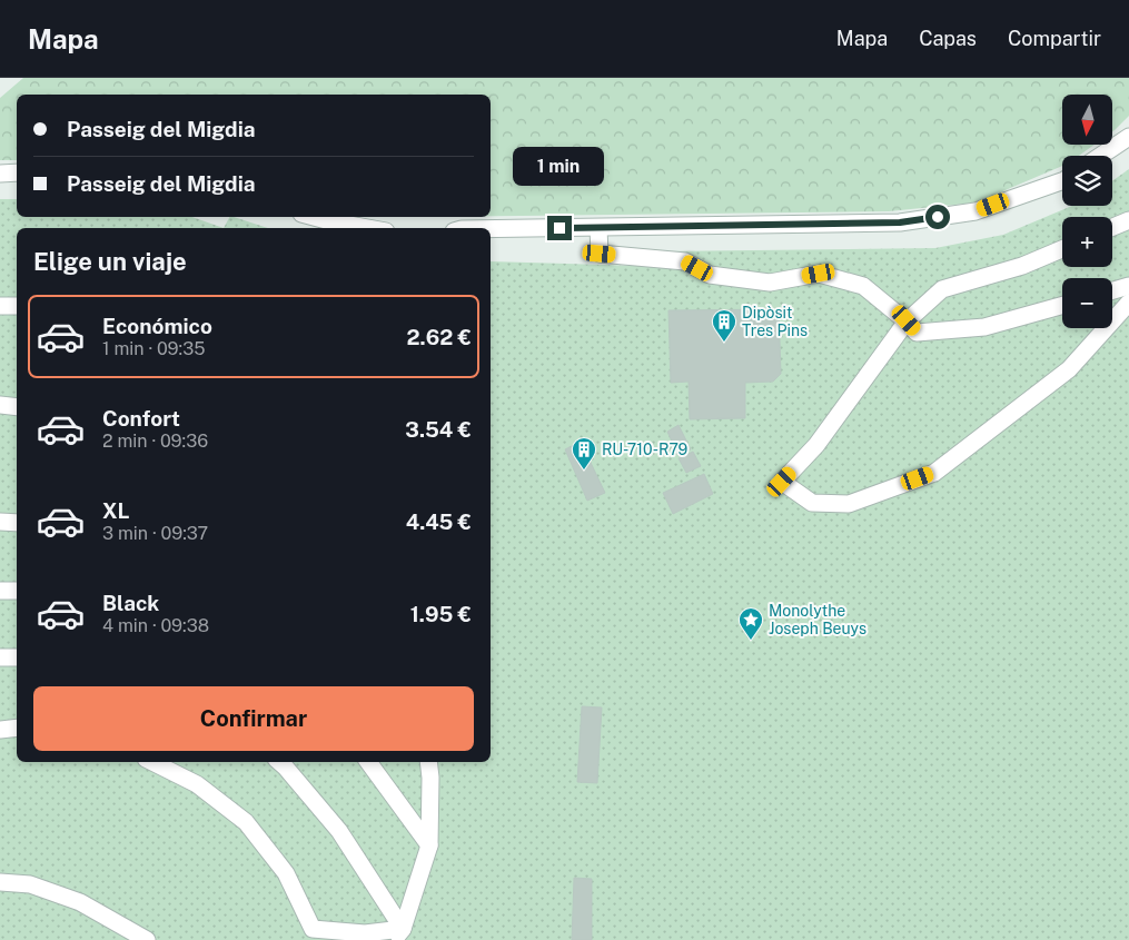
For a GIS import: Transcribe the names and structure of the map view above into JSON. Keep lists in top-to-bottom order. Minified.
{"places":{"building":["Dipòsit Tres Pins","RU-710-R79"],"place":["Monolythe Joseph Beuys"]},"north":"bottom","page":{"header":"Mapa","nav":["Mapa","Capas","Compartir"],"map_buttons":["+","−"],"banner":["Passeig del Migdia","Passeig del Migdia"],"bubble":"1 min","heading":"Elige un viaje","list":[{"name":"Económico","note":"1 min · 09:35","value":"2.62 €"},{"name":"Confort","note":"2 min · 09:36","value":"3.54 €"},{"name":"XL","note":"3 min · 09:37","value":"4.45 €"},{"name":"Black","note":"4 min · 09:38","value":"1.95 €"}],"buttons":"Confirmar"}}
